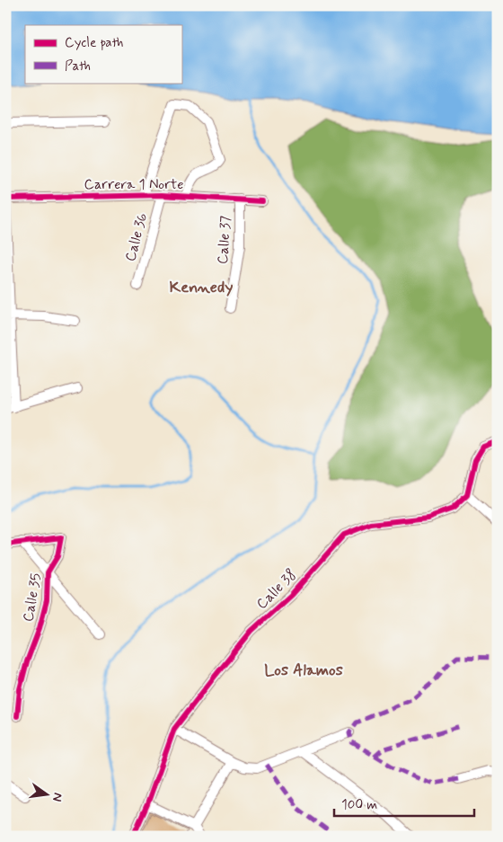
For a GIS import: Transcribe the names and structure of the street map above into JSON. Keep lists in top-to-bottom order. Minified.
{"streets":{"street":["Carrera 1 Norte","Calle 36","Calle 37","Calle 38","Calle 35"]},"crossings":[["Carrera 1 Norte","Calle 36"],["Carrera 1 Norte","Calle 37"]],"districts":["Kennedy","Los Alamos"],"legend":["Cycle path","Path"],"scale_bar":"100 m","north":"right"}
